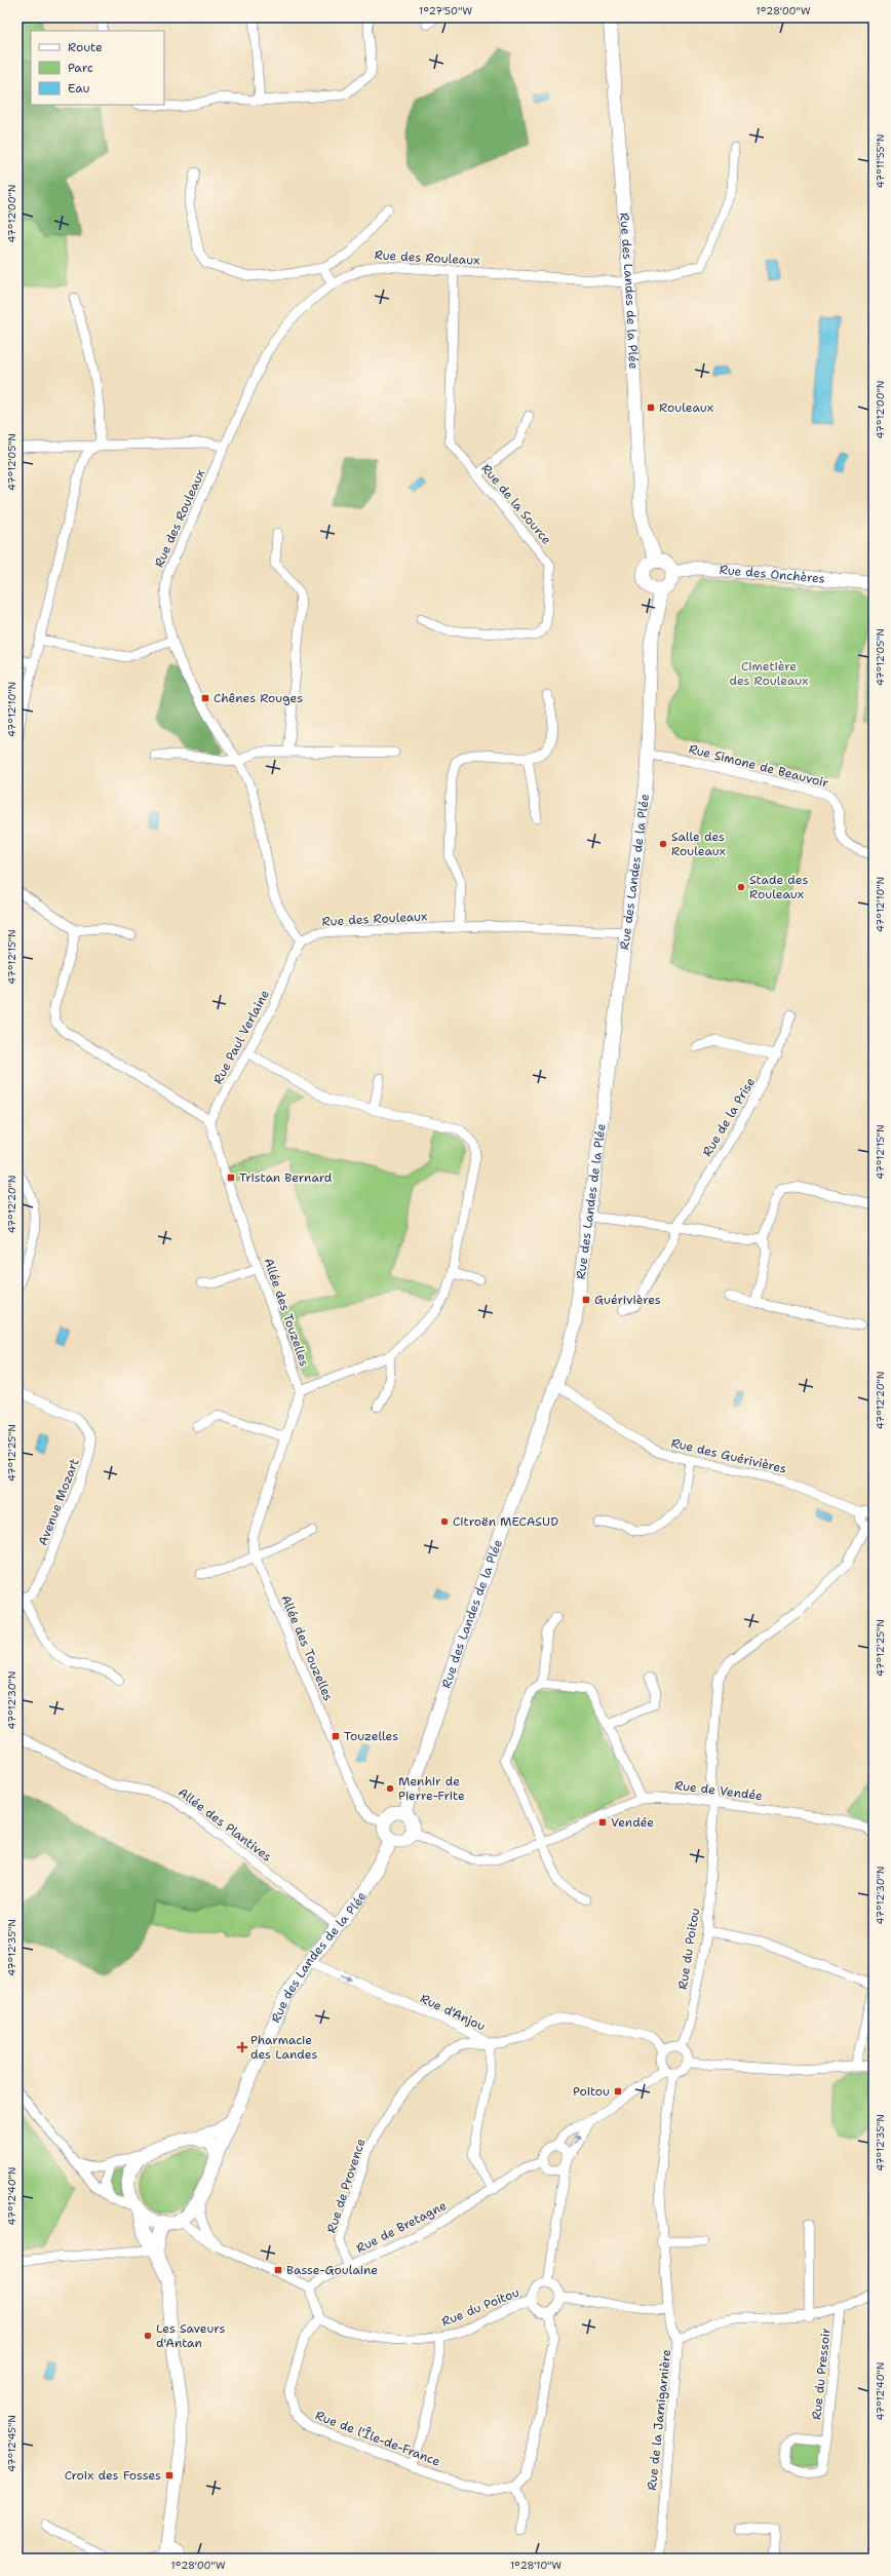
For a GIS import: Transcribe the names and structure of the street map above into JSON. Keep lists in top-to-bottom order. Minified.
{"streets":{"street":["Rue des Rouleaux","Rue des Landes de la Plée","Rue de la Source","Rue des Onchères","Rue Simone de Beauvoir","Rue Paul Verlaine","Rue de la Prise","Allée des Touzelles","Rue des Guérivières","Avenue Mozart","Rue de Vendée","Allée des Plantives","Rue du Poitou","Rue d'Anjou","Rue de Provence","Rue de Bretagne","Rue du Pressoir","Rue de la Jarnigarnière","Rue de l'Île-de-France"]},"crossings":[["Rue des Rouleaux","Rue des Landes de la Plée"],["Rue des Rouleaux","Rue de la Source"],["Rue des Rouleaux","Rue Paul Verlaine"],["Rue des Landes de la Plée","Rue des Onchères"],["Rue des Landes de la Plée","Rue Simone de Beauvoir"],["Rue des Landes de la Plée","Allée des Touzelles"],["Rue des Landes de la Plée","Rue des Guérivières"],["Rue des Landes de la Plée","Rue de Vendée"],["Rue des Landes de la Plée","Allée des Plantives"],["Rue des Landes de la Plée","Rue d'Anjou"],["Rue Paul Verlaine","Allée des Touzelles"],["Allée des Touzelles","Rue de Vendée"],["Rue de Vendée","Rue du Poitou"],["Rue du Poitou","Rue de Provence"],["Rue du Poitou","Rue de l'Île-de-France"],["Rue d'Anjou","Rue de Provence"],["Rue d'Anjou","Rue de Bretagne"],["Rue de Provence","Rue de Bretagne"],["Rue du Pressoir","Rue de la Jarnigarnière"]],"one_way":["Rue d'Anjou"],"parks":["Cimetière des Rouleaux"],"places":{"transit":["Rouleaux","Chênes Rouges","Tristan Bernard","Guérivières","Touzelles","Vendée","Poitou","Basse-Goulaine","Croix des Fosses"],"other":["Salle des Rouleaux","Stade des Rouleaux","Citroën MECASUD","Menhir de Pierre-Frite","Les Saveurs d'Antan"],"health":["Pharmacie des Landes"]},"legend":["Route","Parc","Eau"],"coordinates":["1°27'50\"W","1°28'00\"W","47°11'55\"N","47°12'00\"N","47°12'05\"N","47°12'10\"N","47°12'15\"N","47°12'20\"N","47°12'25\"N","47°12'30\"N","47°12'35\"N","47°12'40\"N","47°12'45\"N","1°28'10\"W"]}
